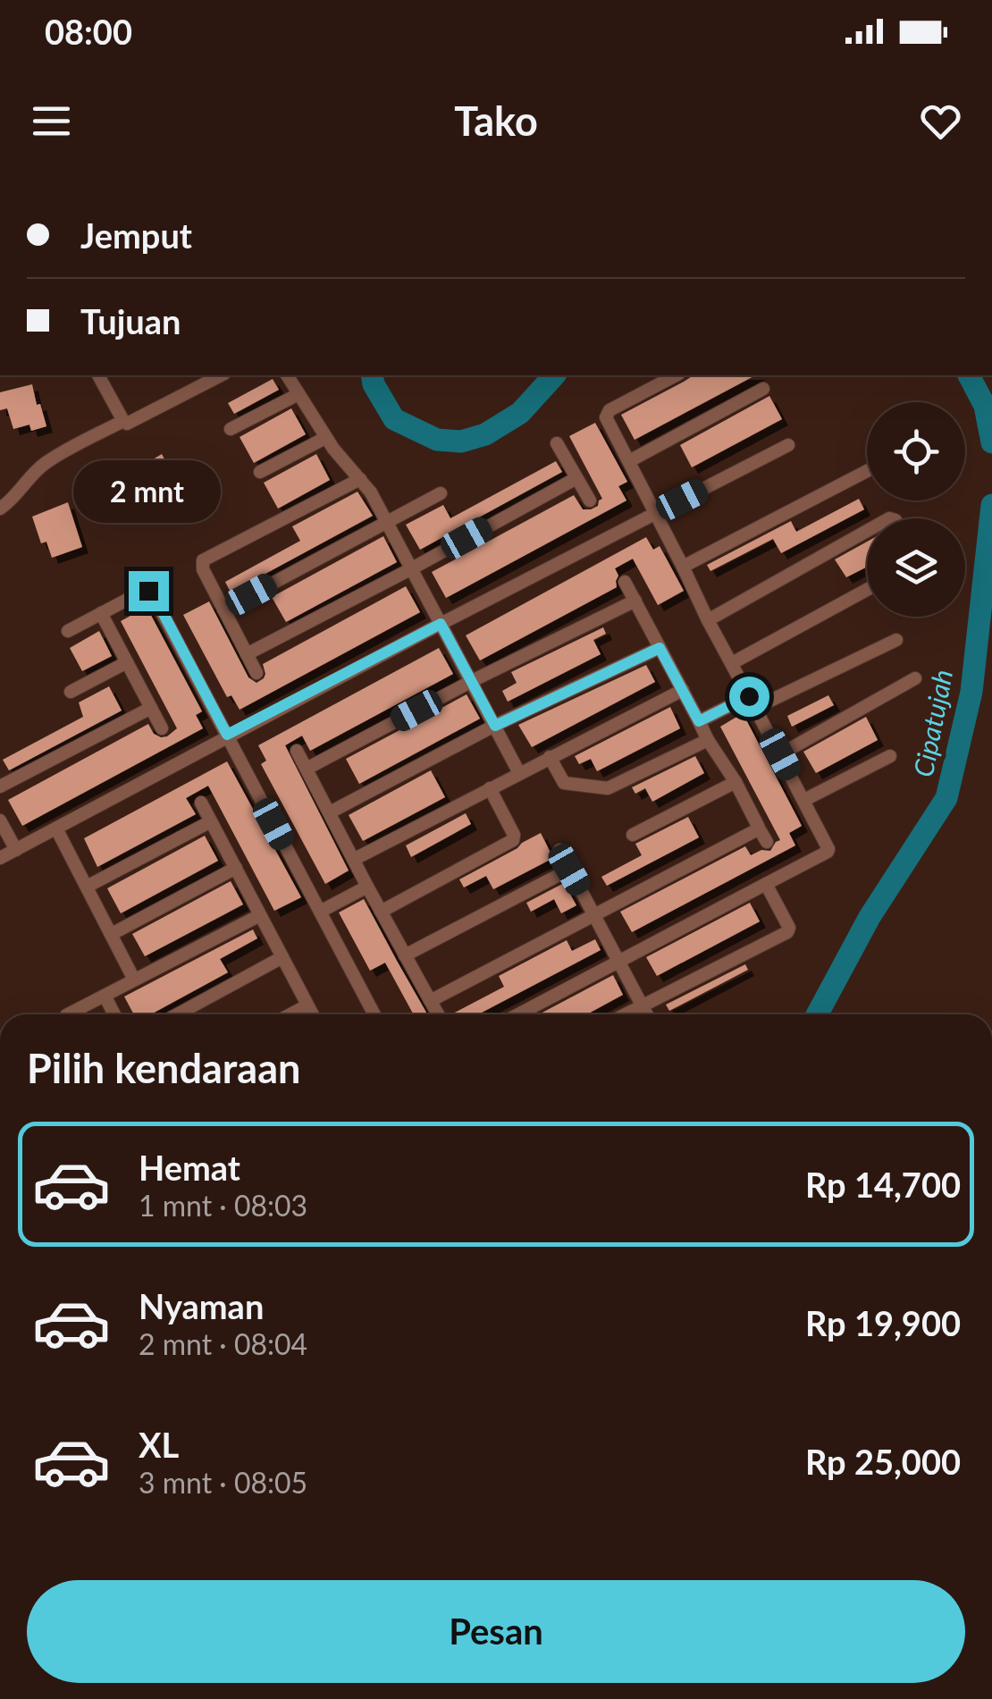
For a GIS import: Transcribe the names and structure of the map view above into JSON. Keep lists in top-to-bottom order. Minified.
{"water":["Cipatujah"],"page":{"status":"08:00","header":"Tako","banner":["Jemput","Tujuan"],"bubble":"2 mnt","heading":"Pilih kendaraan","list":[{"name":"Hemat","note":"1 mnt · 08:03","value":"Rp 14,700"},{"name":"Nyaman","note":"2 mnt · 08:04","value":"Rp 19,900"},{"name":"XL","note":"3 mnt · 08:05","value":"Rp 25,000"}],"buttons":"Pesan"}}
